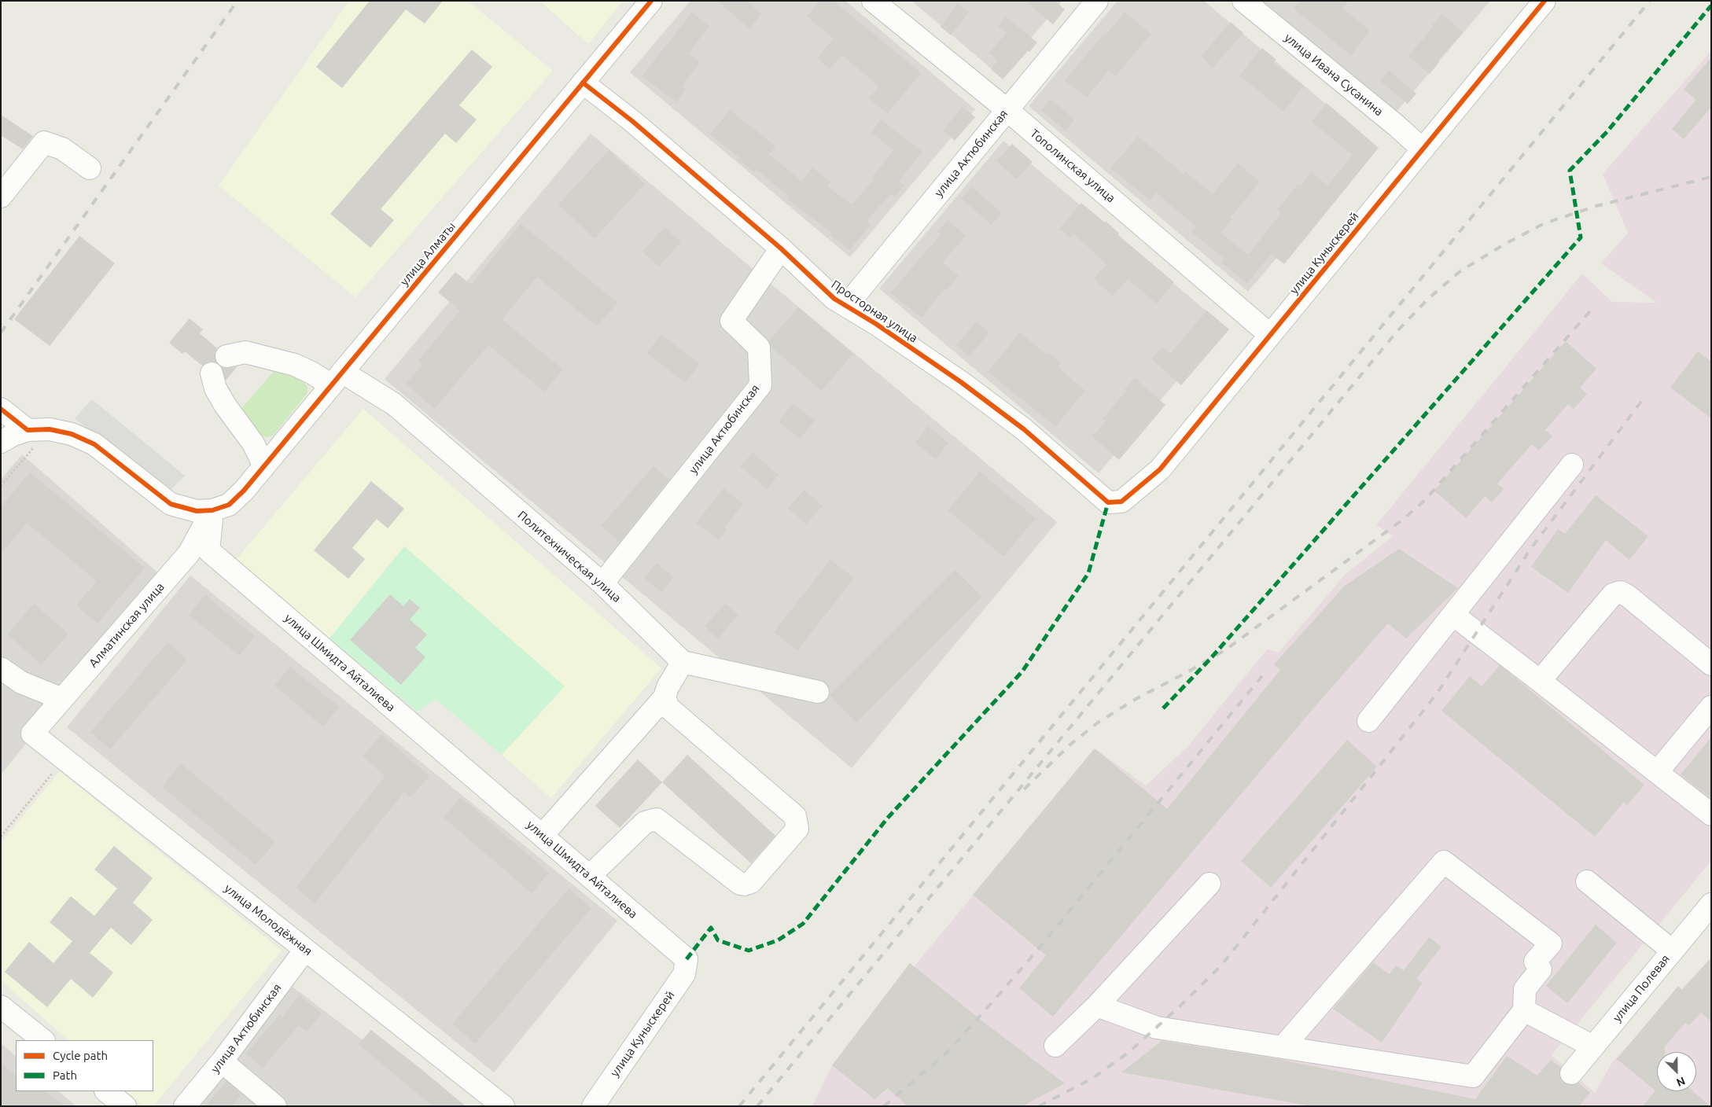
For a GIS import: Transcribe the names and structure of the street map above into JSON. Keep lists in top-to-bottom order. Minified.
{"streets":{"street":["улица Ивана Сусанина","улица Актюбинская","Тополинская улица","улица Куныскерей","улица Алматы","Просторная улица","Политехническая улица","Алматинская улица","улица Шмидта Айталиева","улица Молодёжная","улица Полевая"]},"crossings":[["улица Ивана Сусанина","улица Куныскерей"],["улица Актюбинская","Тополинская улица"],["улица Актюбинская","Просторная улица"],["улица Актюбинская","Политехническая улица"],["улица Актюбинская","улица Молодёжная"],["Тополинская улица","улица Куныскерей"],["улица Куныскерей","Просторная улица"],["улица Куныскерей","улица Шмидта Айталиева"],["улица Алматы","Просторная улица"],["улица Алматы","Политехническая улица"],["улица Алматы","Алматинская улица"],["улица Алматы","улица Шмидта Айталиева"],["Алматинская улица","улица Шмидта Айталиева"],["Алматинская улица","улица Молодёжная"]],"legend":["Cycle path","Path"],"north":"bottom right"}
